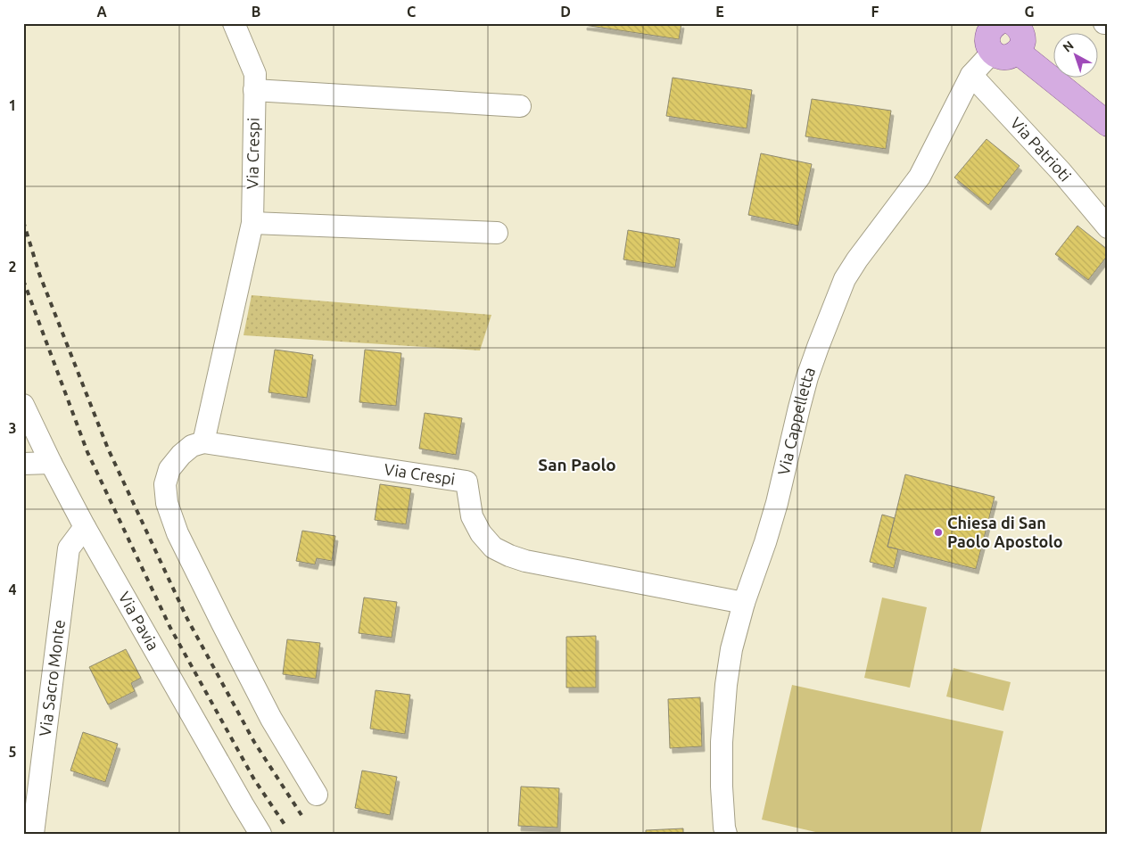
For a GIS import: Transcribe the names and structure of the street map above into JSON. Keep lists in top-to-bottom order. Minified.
{"streets":{"street":["Via Patrioti","Via Crespi","Via Cappelletta","Via Pavia","Via Sacro Monte"]},"crossings":[["Via Patrioti","Via Cappelletta"],["Via Crespi","Via Cappelletta"],["Via Pavia","Via Sacro Monte"]],"districts":["San Paolo"],"places":["Chiesa di San Paolo Apostolo"],"north":"top left","grid":{"columns":["A","B","C","D","E","F","G"],"rows":["1","2","3","4","5"]}}
